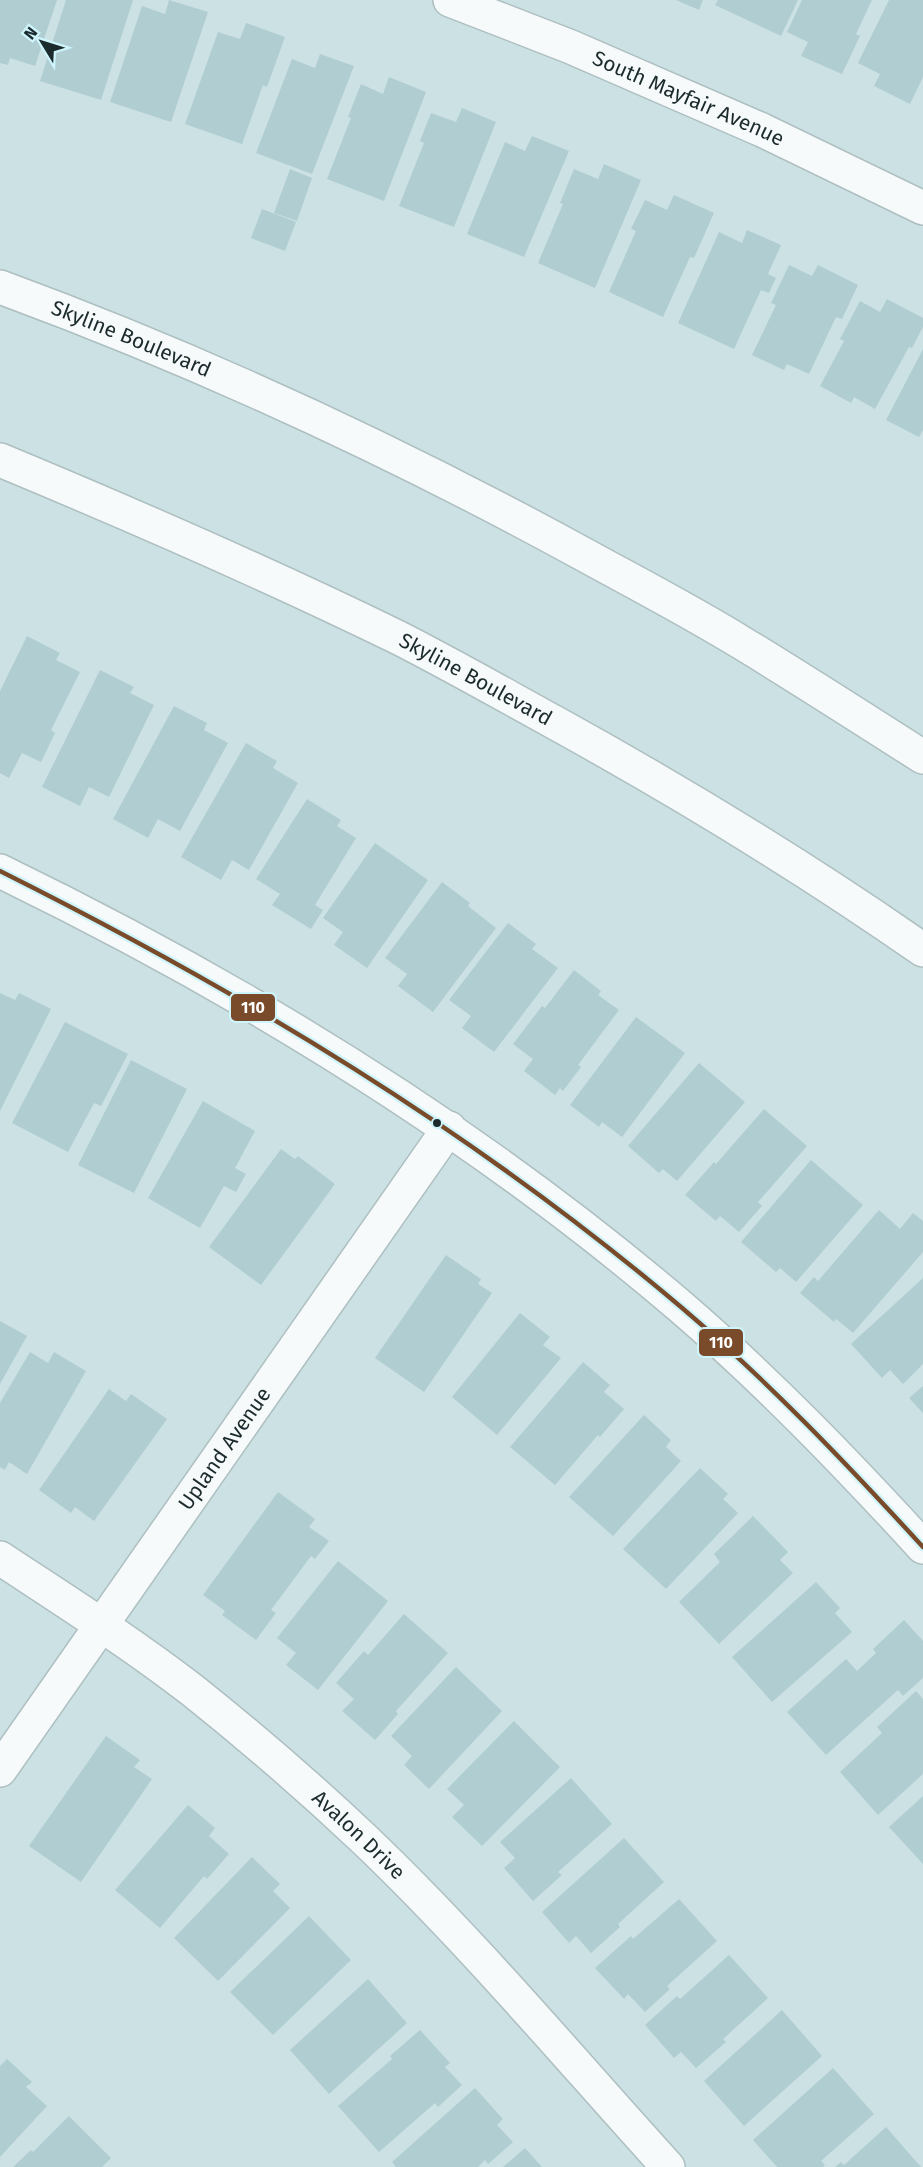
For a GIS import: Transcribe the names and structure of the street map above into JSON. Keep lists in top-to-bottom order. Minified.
{"streets":{"street":["South Mayfair Avenue","Skyline Boulevard","Upland Avenue","Avalon Drive"]},"crossings":[["Upland Avenue","Avalon Drive"]],"lines":["transit line 110"],"north":"top left"}
